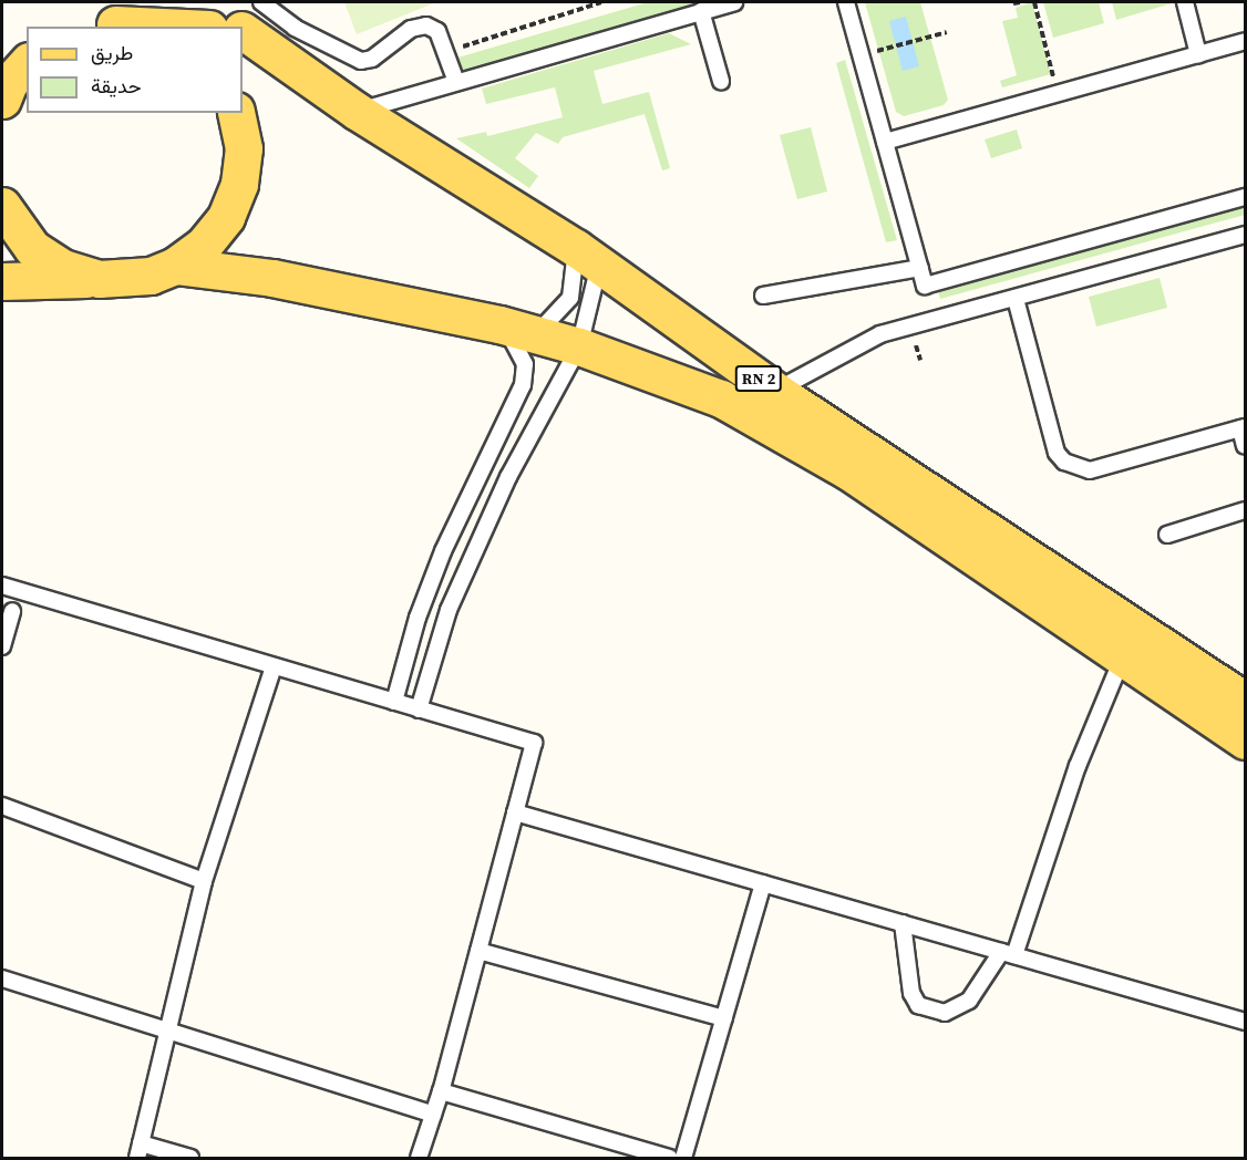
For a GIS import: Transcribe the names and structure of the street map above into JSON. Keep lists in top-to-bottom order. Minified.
{"streets":{"main road":["RN 2"]},"legend":["طريق","حديقة"]}
